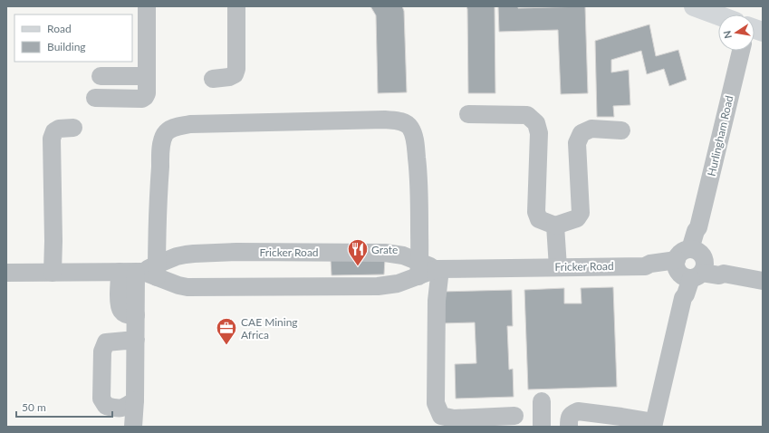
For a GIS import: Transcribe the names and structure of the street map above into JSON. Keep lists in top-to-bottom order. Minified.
{"streets":{"street":["Hurlingham Road","Fricker Road"]},"crossings":[["Hurlingham Road","Fricker Road"]],"places":{"restaurant":["Grate"],"office":["CAE Mining Africa"]},"legend":["Road","Building"],"scale_bar":"50 m","north":"left"}
